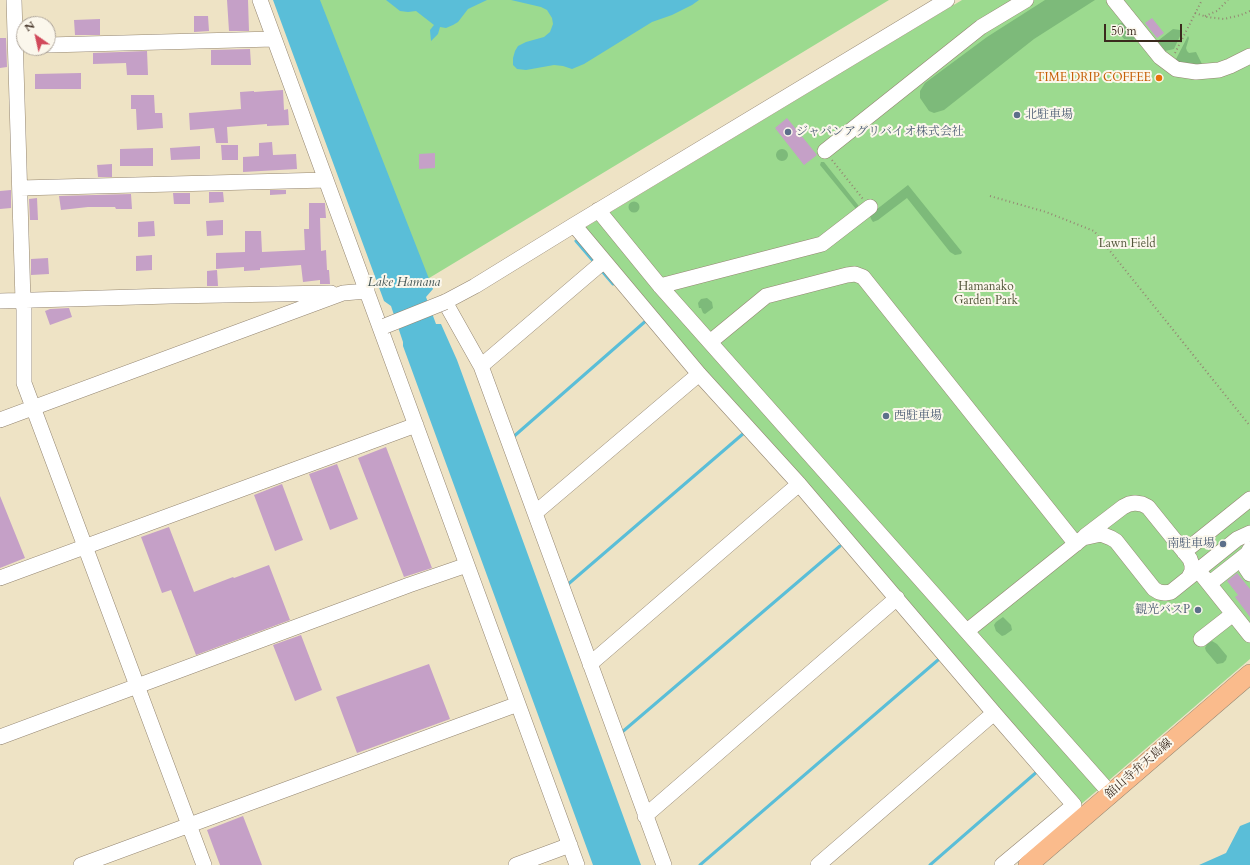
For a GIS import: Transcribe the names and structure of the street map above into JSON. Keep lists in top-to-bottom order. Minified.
{"streets":{"main road":["舘山寺弁天島線"]},"water":["Lake Hamana"],"parks":["Lawn Field","Hamanako Garden Park"],"places":["TIME DRIP COFFEE","北駐車場","ジャパンアグリバイオ株式会社","西駐車場","南駐車場","観光バスP"],"scale_bar":"50 m","north":"top left"}
